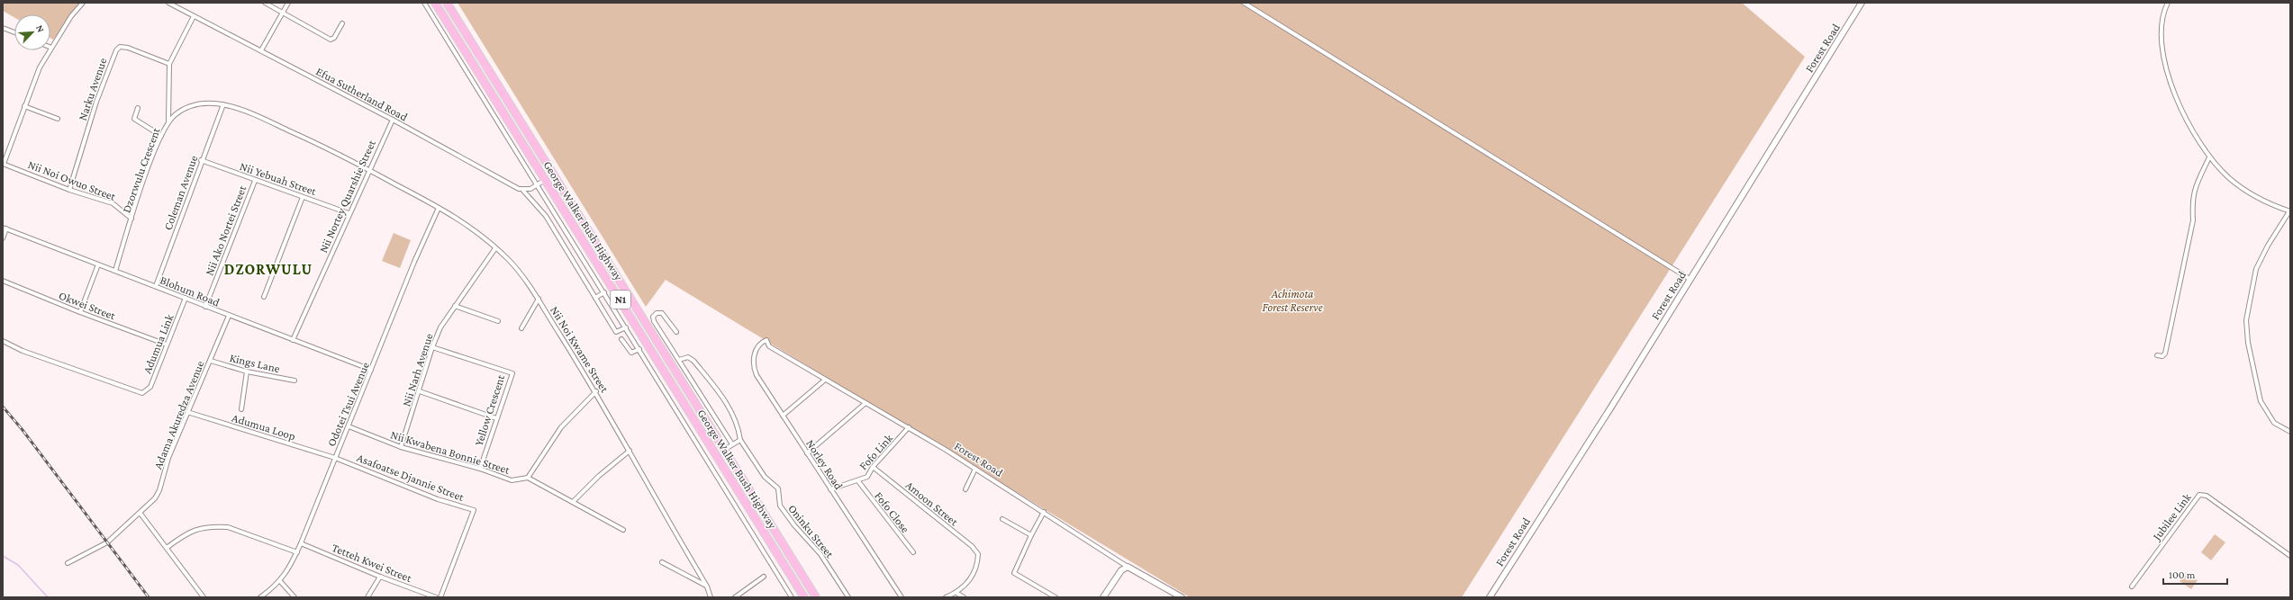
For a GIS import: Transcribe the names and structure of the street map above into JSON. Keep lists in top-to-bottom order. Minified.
{"streets":{"highway":["George Walker Bush Highway","N1"],"main road":["Forest Road"],"street":["Narku Avenue","Efua Sutherland Road","Dzorwulu Crescent","Nii Yebuah Street","Nii Noi Owuo Street","Coleman Avenue","Nii Nortey Quarshie Street","Nii Ako Nortei Street","Blohum Road","Okwei Street","Adumua Link","Nii Noi Kwame Street","Kings Lane","Nii Narh Avenue","Odotei Tsui Avenue","Yellow Crescent","Adama Akuredza Avenue","Adumua Loop","Nii Kwabena Bonnie Street","Fofo Link","Norley Road","Asafoatse Djannie Street","Amoon Street","Fofo Close","Jubilee Link","Oninku Street","Tetteh Kwei Street"]},"crossings":[["Forest Road","Fofo Link"],["Forest Road","Norley Road"],["Narku Avenue","Nii Noi Owuo Street"],["Efua Sutherland Road","Nii Nortey Quarshie Street"],["Dzorwulu Crescent","Nii Noi Owuo Street"],["Dzorwulu Crescent","Coleman Avenue"],["Dzorwulu Crescent","Nii Nortey Quarshie Street"],["Dzorwulu Crescent","Blohum Road"],["Dzorwulu Crescent","Nii Noi Kwame Street"],["Nii Yebuah Street","Coleman Avenue"],["Nii Yebuah Street","Nii Nortey Quarshie Street"],["Nii Yebuah Street","Nii Ako Nortei Street"],["Coleman Avenue","Blohum Road"],["Nii Nortey Quarshie Street","Blohum Road"],["Nii Nortey Quarshie Street","Nii Noi Kwame Street"],["Nii Ako Nortei Street","Blohum Road"],["Blohum Road","Adumua Link"],["Blohum Road","Odotei Tsui Avenue"],["Blohum Road","Adama Akuredza Avenue"],["Okwei Street","Adumua Link"],["Nii Noi Kwame Street","Nii Narh Avenue"],["Nii Noi Kwame Street","Odotei Tsui Avenue"],["Kings Lane","Adama Akuredza Avenue"],["Nii Narh Avenue","Yellow Crescent"],["Nii Narh Avenue","Nii Kwabena Bonnie Street"],["Odotei Tsui Avenue","Adumua Loop"],["Odotei Tsui Avenue","Nii Kwabena Bonnie Street"],["Odotei Tsui Avenue","Asafoatse Djannie Street"],["Odotei Tsui Avenue","Tetteh Kwei Street"],["Yellow Crescent","Nii Kwabena Bonnie Street"],["Adama Akuredza Avenue","Adumua Loop"],["Adumua Loop","Asafoatse Djannie Street"],["Fofo Link","Norley Road"],["Fofo Link","Amoon Street"],["Fofo Link","Fofo Close"]],"districts":["DZORWULU"],"parks":["Achimota Forest Reserve"],"scale_bar":"100 m","north":"top right"}
